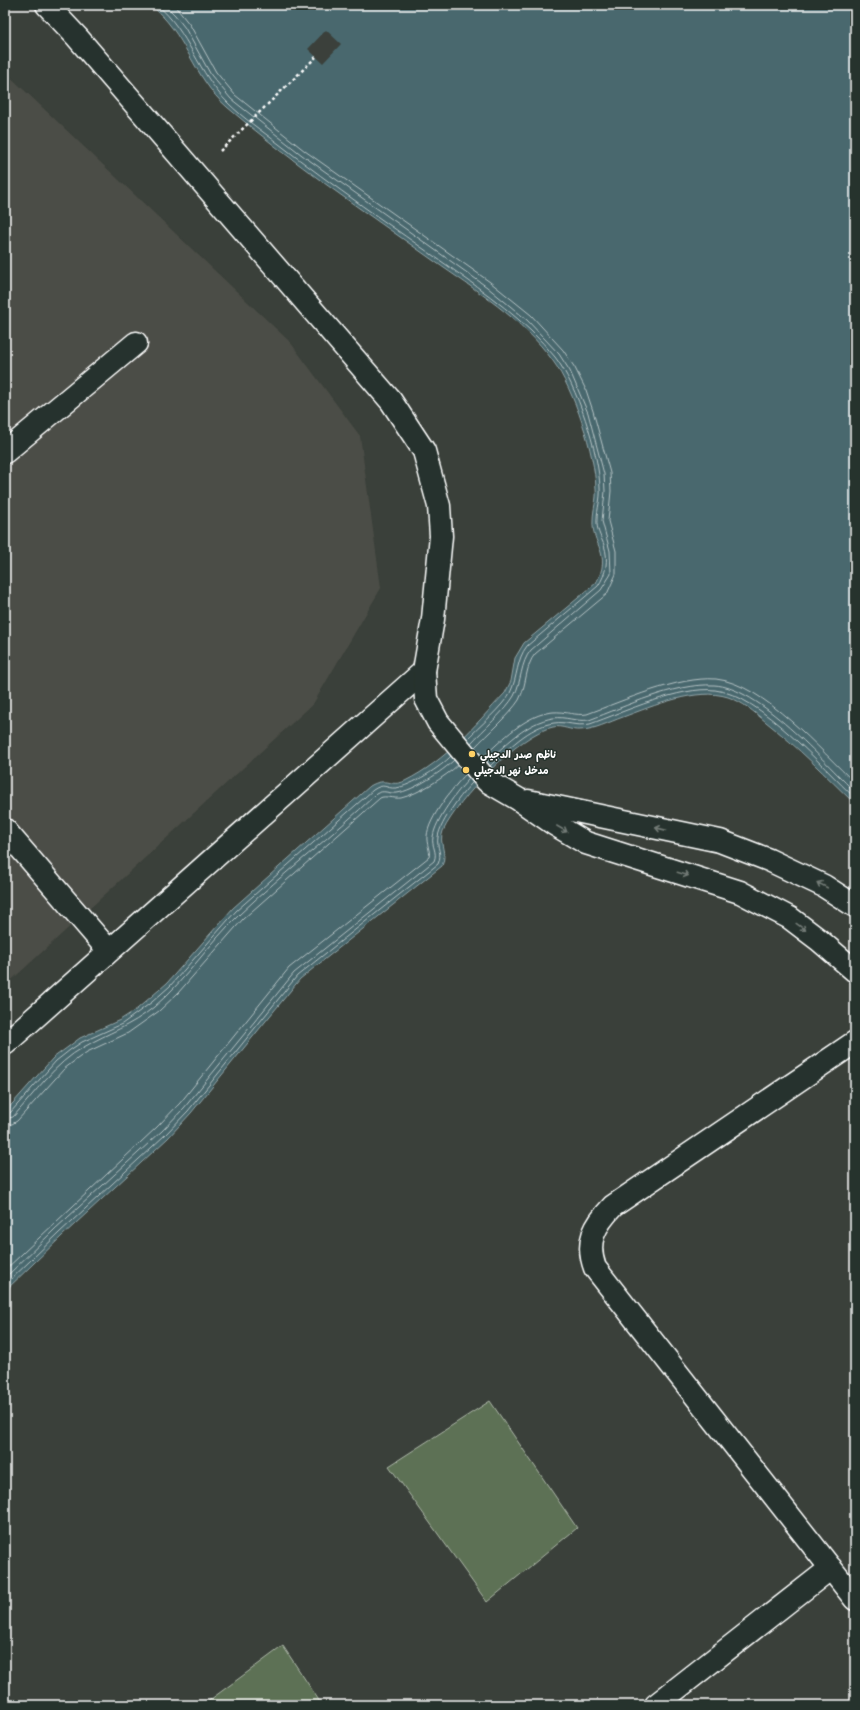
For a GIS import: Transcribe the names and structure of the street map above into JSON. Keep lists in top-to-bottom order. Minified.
{"places":["ناظم صدر الدجيلي","مدخل نهر الدجيلي"]}
